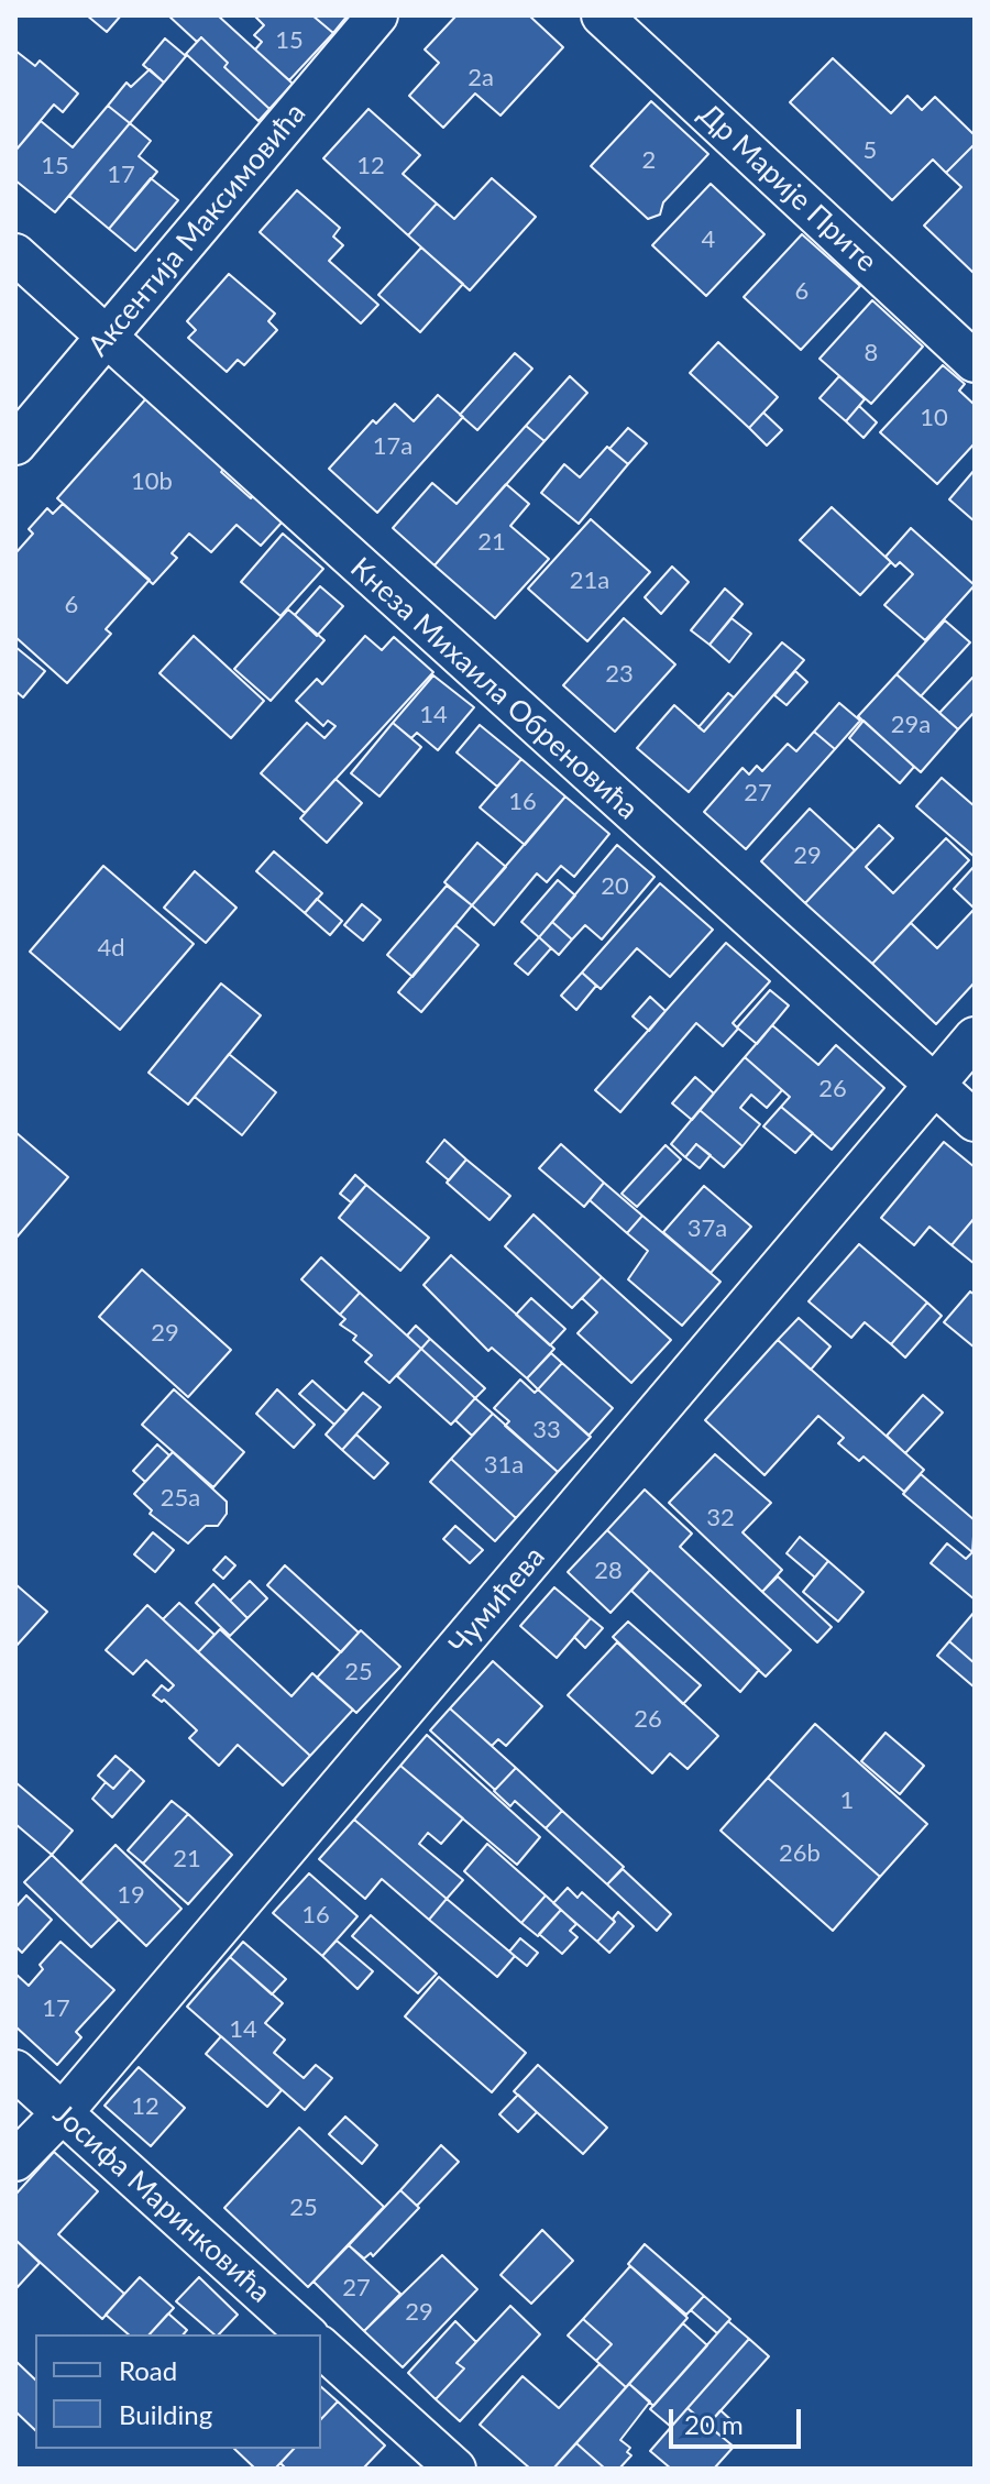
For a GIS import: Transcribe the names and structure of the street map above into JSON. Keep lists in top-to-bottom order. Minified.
{"streets":{"street":["Др Марије Прите","Аксентија Максимовића","Кнеза Михаила Обреновића","Чумићева","Јосифа Маринковића"]},"crossings":[["Аксентија Максимовића","Кнеза Михаила Обреновића"],["Кнеза Михаила Обреновића","Чумићева"],["Чумићева","Јосифа Маринковића"]],"house_numbers":["15","2a","5","2","15","12","17","4","6","8","10","17a","10b","21","21a","6","23","14","29a","27","16","29","20","4d","26","37a","29","33","31a","25a","32","28","25","26","1","26b","21","19","16","17","14","12","25","27","29"],"legend":["Road","Building"],"scale_bar":"20 m"}
